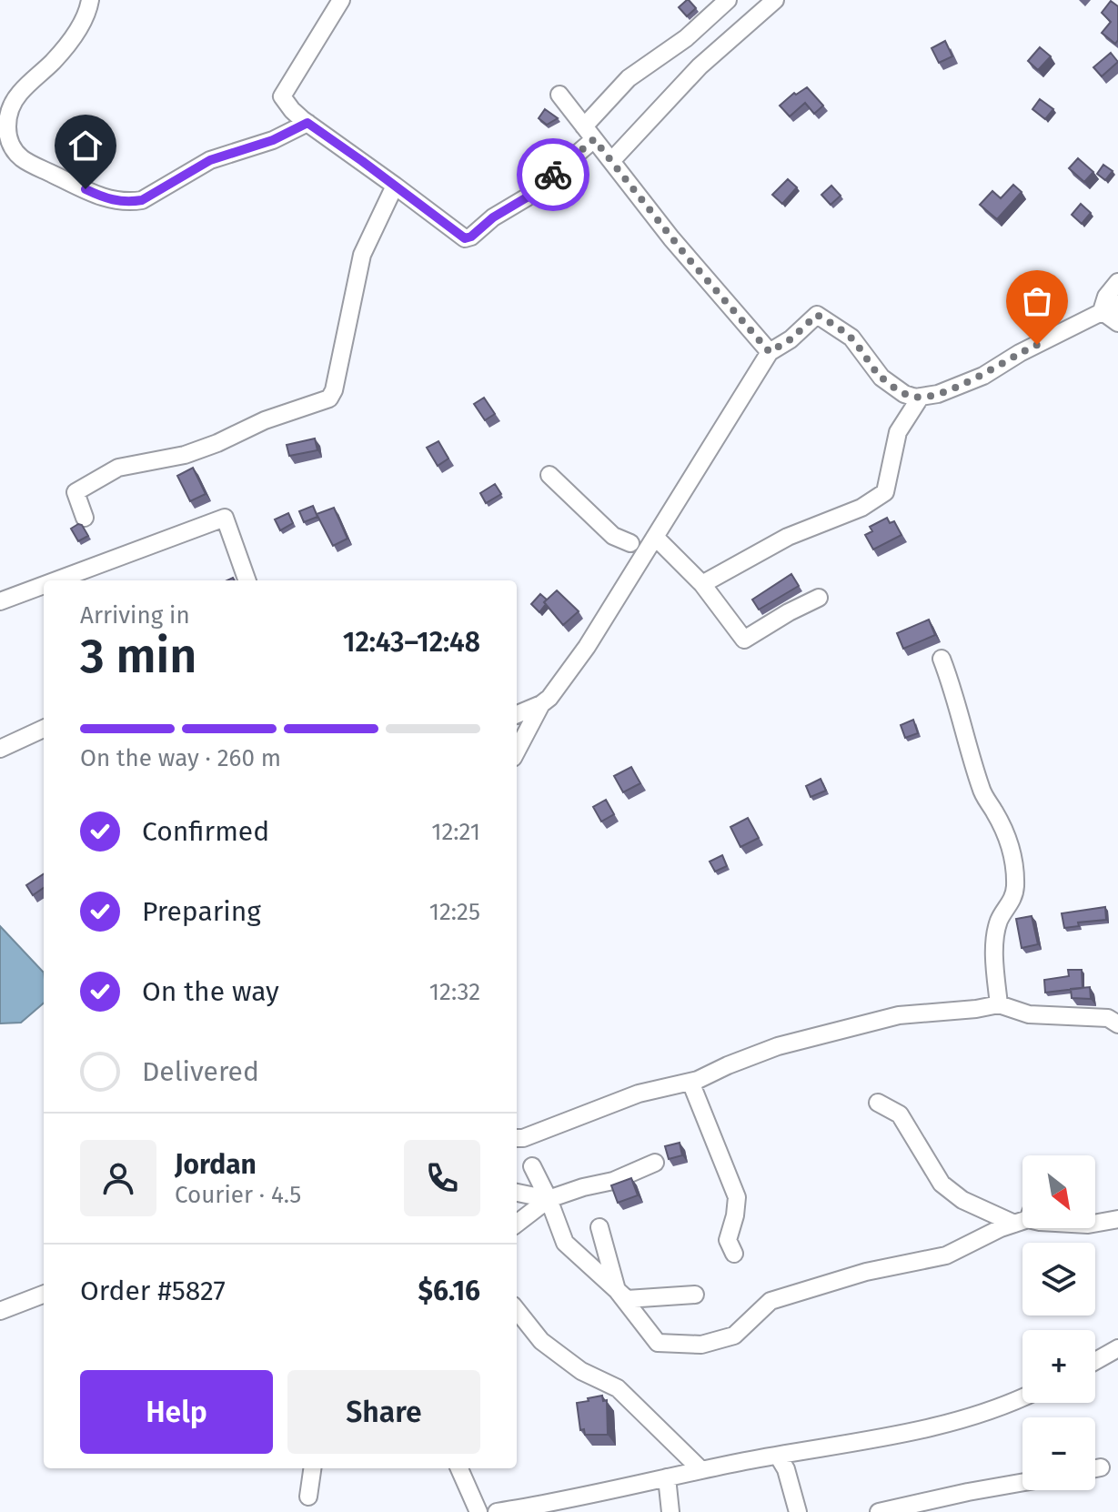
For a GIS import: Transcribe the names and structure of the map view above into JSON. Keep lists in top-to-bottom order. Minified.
{"north":"bottom right","page":{"heading":["3 min","Arriving in","12:43–12:48"],"panel":["Jordan","Courier · 4.5","Order #5827","$6.16"],"bar":"On the way · 260 m","list":[["Confirmed","12:21"],["Preparing","12:25"],["On the way","12:32"],"Delivered"],"map_buttons":["+","−"],"buttons":["Help","Share"]}}
